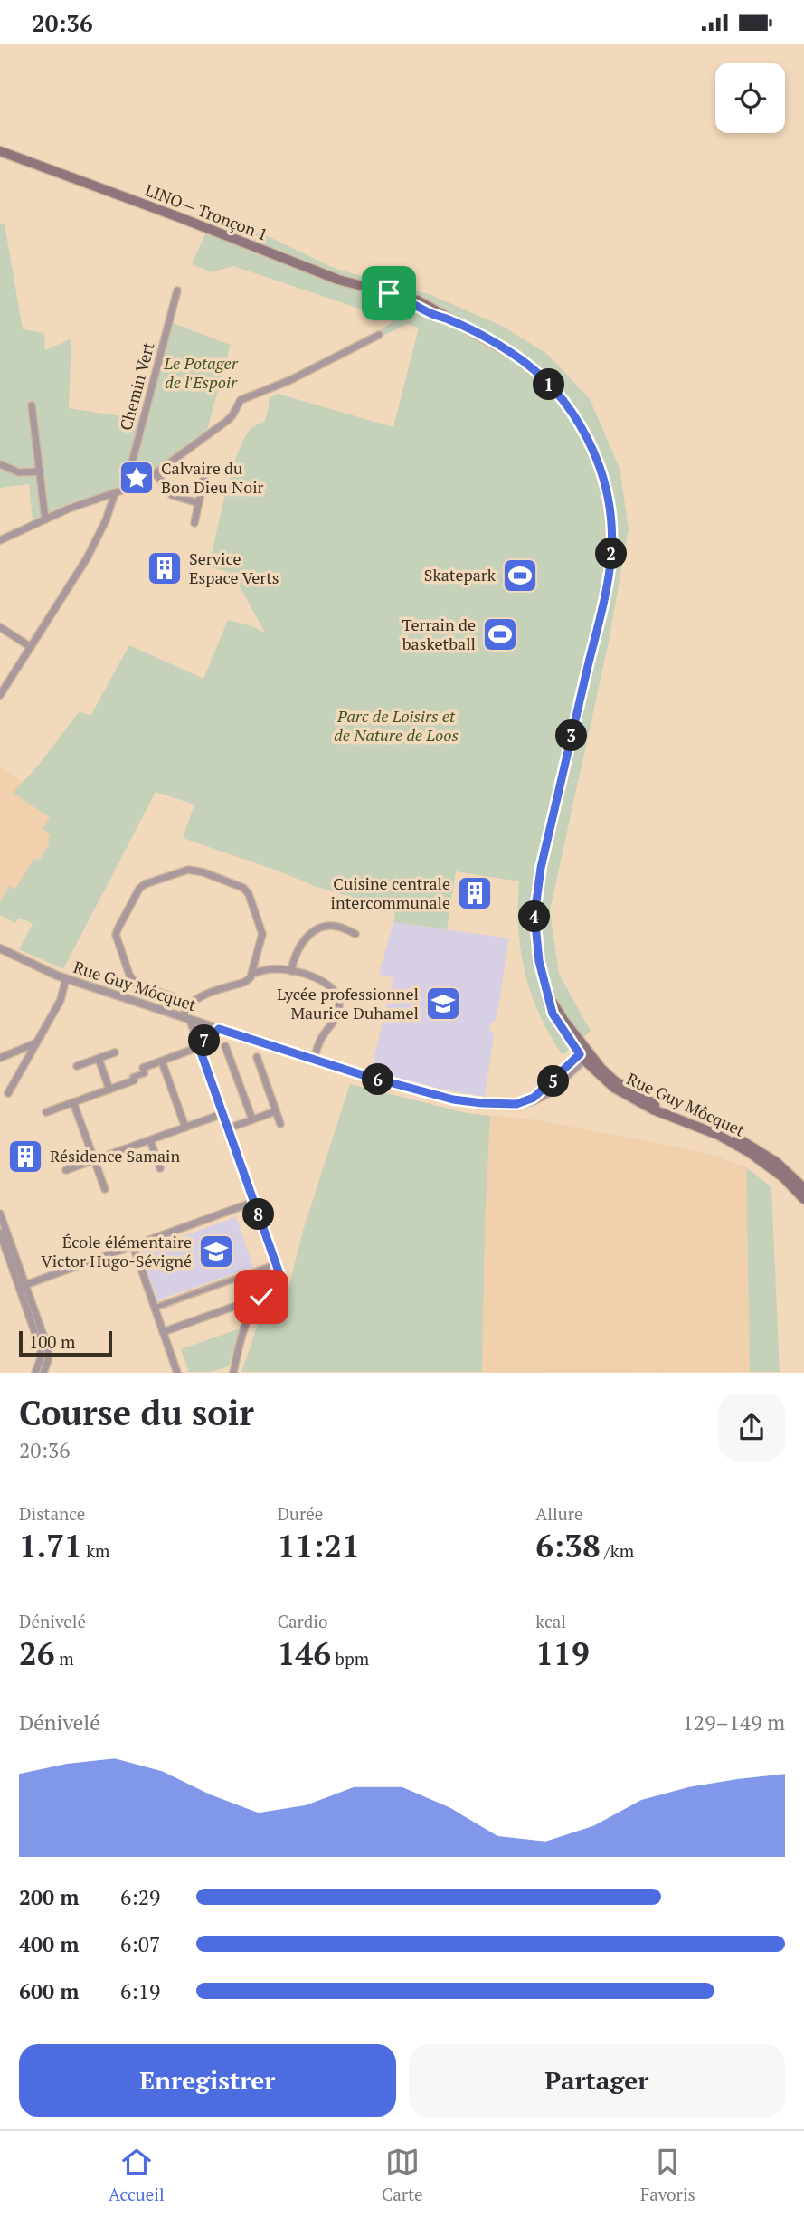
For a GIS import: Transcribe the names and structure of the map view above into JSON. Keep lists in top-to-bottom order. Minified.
{"streets":{"main road":["LINO— Tronçon 1","Rue Guy Môcquet"],"street":["Chemin Vert"]},"crossings":[["LINO— Tronçon 1","Rue Guy Môcquet"]],"parks":["Le Potager de l'Espoir","Parc de Loisirs et de Nature de Loos"],"places":{"place":["Calvaire du Bon Dieu Noir"],"building":["Service Espace Verts","Cuisine centrale intercommunale","Résidence Samain"],"sports":["Skatepark","Terrain de basketball"],"school or university":["Lycée professionnel Maurice Duhamel","École élémentaire Victor Hugo-Sévigné"]},"scale_bar":"100 m","page":{"status":"20:36","pins":["1","2","3","4","7","6","5","8"],"scale":"100 m","heading":["Course du soir","20:36"],"stats":[["Distance","1.71 km"],["Durée","11:21"],["Allure","6:38 /km"],["Dénivelé","26 m"],["Cardio","146 bpm"],["kcal","119"]],"chart":["Dénivelé","129–149 m"],"list":[{"name":"200 m","note":"6:29"},{"name":"400 m","note":"6:07"},{"name":"600 m","note":"6:19"}],"buttons":["Enregistrer","Partager"],"tabs":["Accueil","Carte","Favoris"]}}
